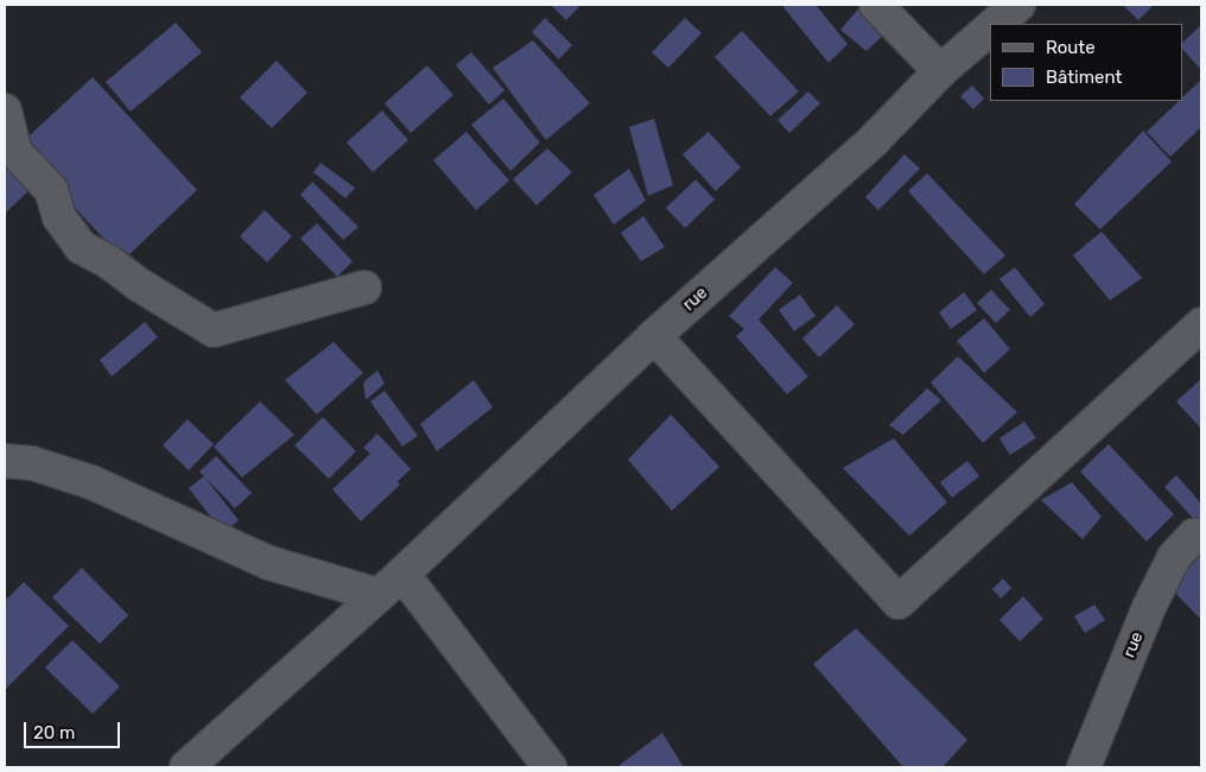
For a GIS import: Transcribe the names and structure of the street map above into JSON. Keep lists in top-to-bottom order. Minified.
{"streets":{"street":["rue"]},"legend":["Route","Bâtiment"],"scale_bar":"20 m"}
